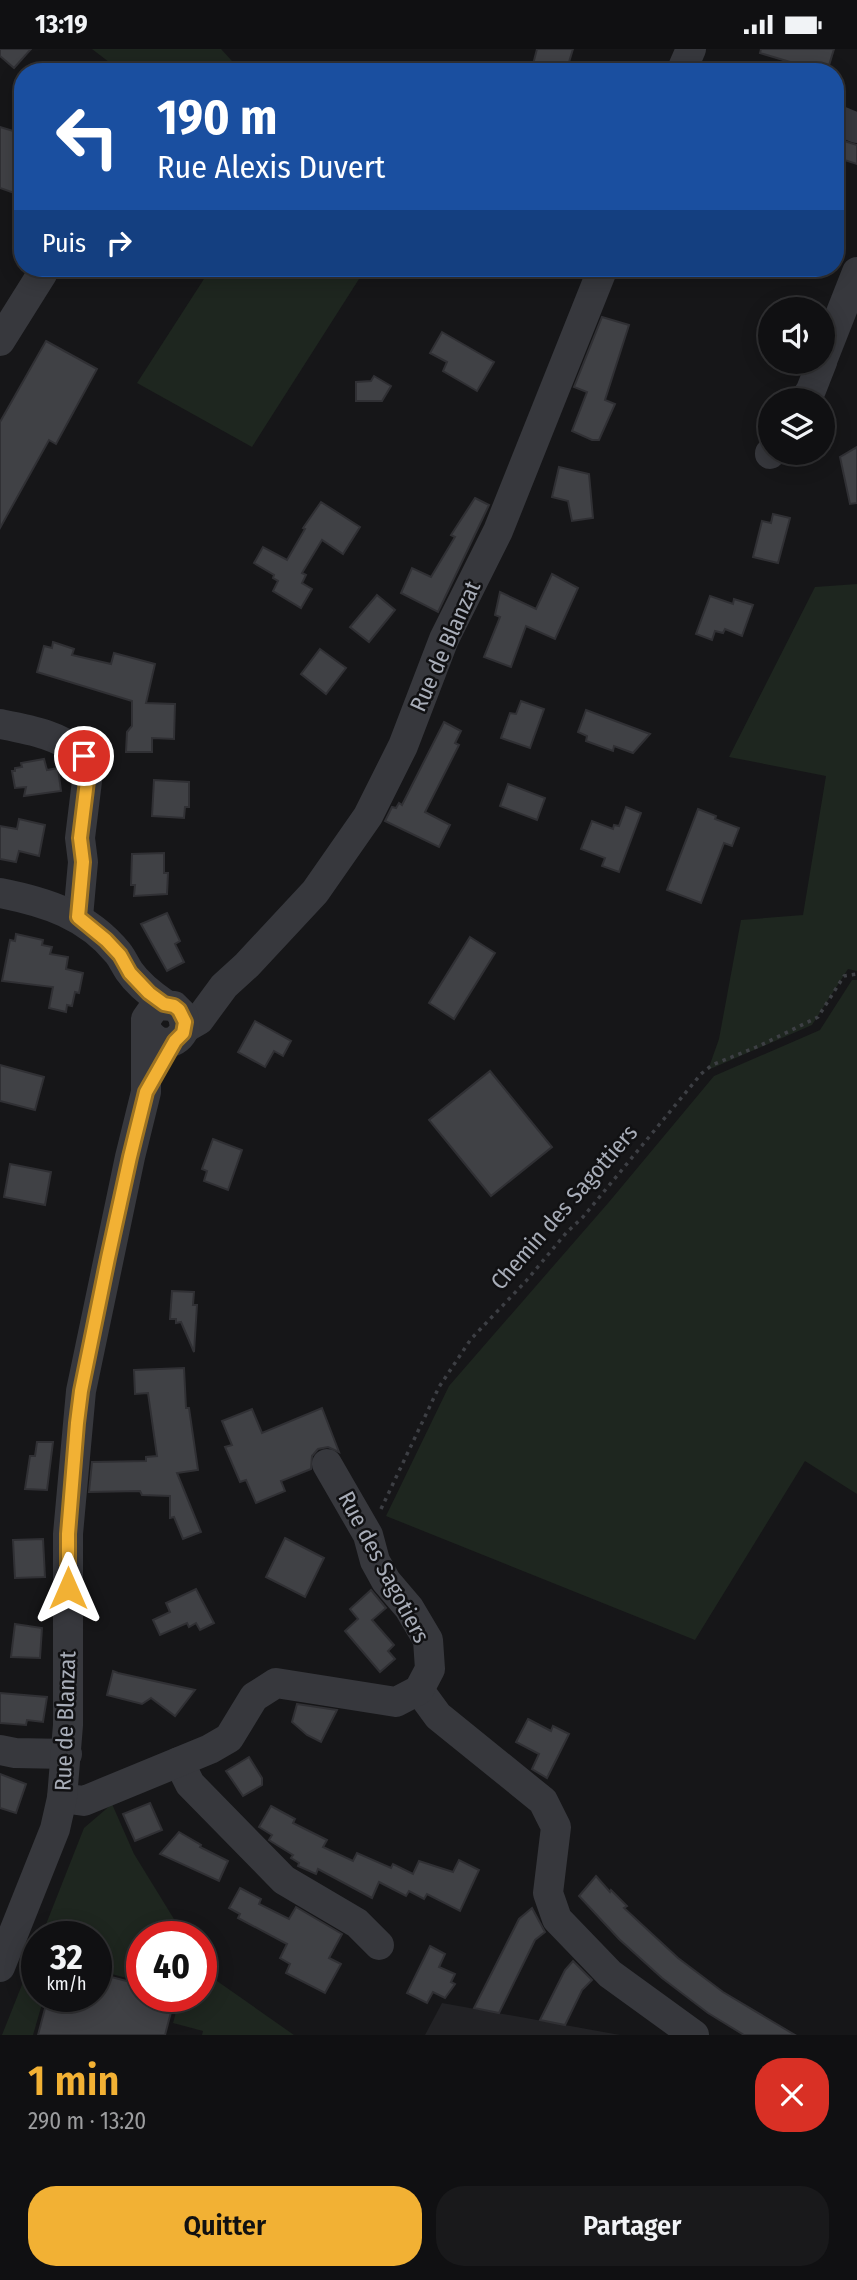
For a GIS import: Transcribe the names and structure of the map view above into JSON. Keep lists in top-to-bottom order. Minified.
{"streets":{"street":["Rue de Blanzat","Rue des Sagotiers"],"path":["Chemin des Sagottiers"]},"crossings":[["Chemin des Sagottiers","Rue des Sagotiers"]],"page":{"status":"13:19","turn":["190 m","Rue Alexis Duvert"],"then":"Puis","speed":"32 km/h","limit":"40","heading":["1 min","290 m · 13:20"],"buttons":["Quitter","Partager"]}}
